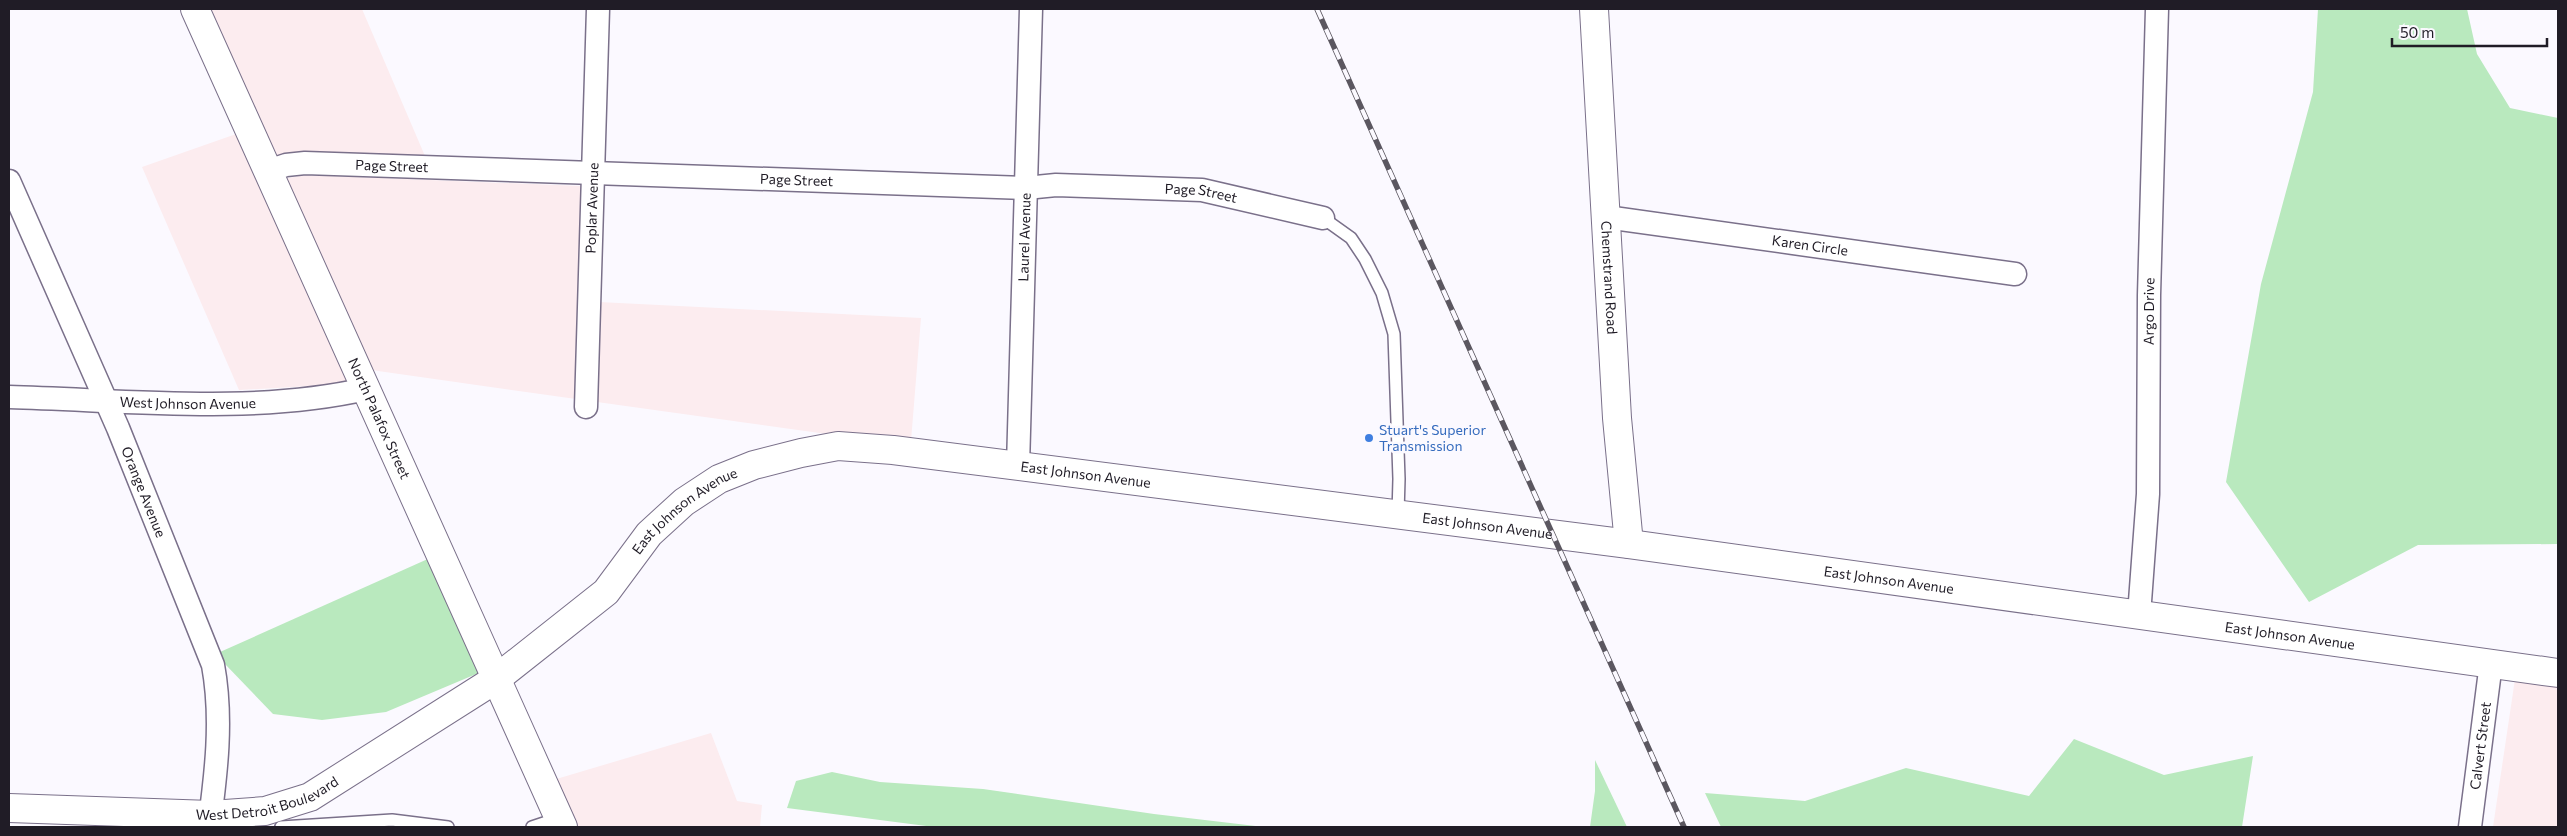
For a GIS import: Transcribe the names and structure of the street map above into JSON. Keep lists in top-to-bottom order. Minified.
{"streets":{"main road":["Chemstrand Road","North Palafox Street","East Johnson Avenue","West Detroit Boulevard"],"street":["Page Street","Poplar Avenue","Laurel Avenue","Karen Circle","Argo Drive","West Johnson Avenue","Orange Avenue","Calvert Street"]},"crossings":[["Page Street","Poplar Avenue"],["Page Street","Laurel Avenue"],["Page Street","North Palafox Street"],["Laurel Avenue","East Johnson Avenue"],["Karen Circle","Chemstrand Road"],["Chemstrand Road","East Johnson Avenue"],["Argo Drive","East Johnson Avenue"],["West Johnson Avenue","North Palafox Street"],["West Johnson Avenue","Orange Avenue"],["North Palafox Street","East Johnson Avenue"],["North Palafox Street","West Detroit Boulevard"],["East Johnson Avenue","Calvert Street"],["East Johnson Avenue","West Detroit Boulevard"],["Orange Avenue","West Detroit Boulevard"]],"places":["Stuart's Superior Transmission"],"scale_bar":"50 m"}
